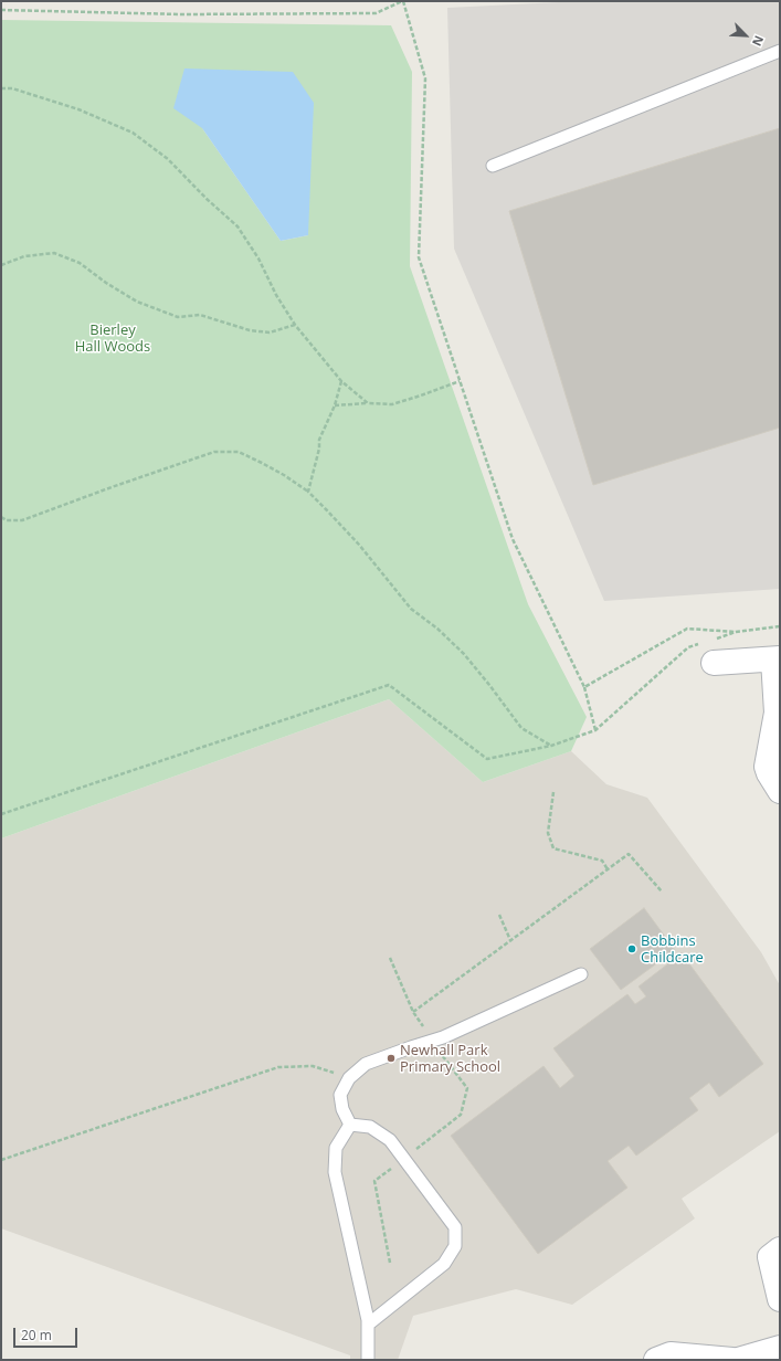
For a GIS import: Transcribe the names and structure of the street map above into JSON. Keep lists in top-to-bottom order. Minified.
{"parks":["Bierley Hall Woods"],"places":["Bobbins Childcare","Newhall Park Primary School"],"scale_bar":"20 m","north":"bottom right"}
